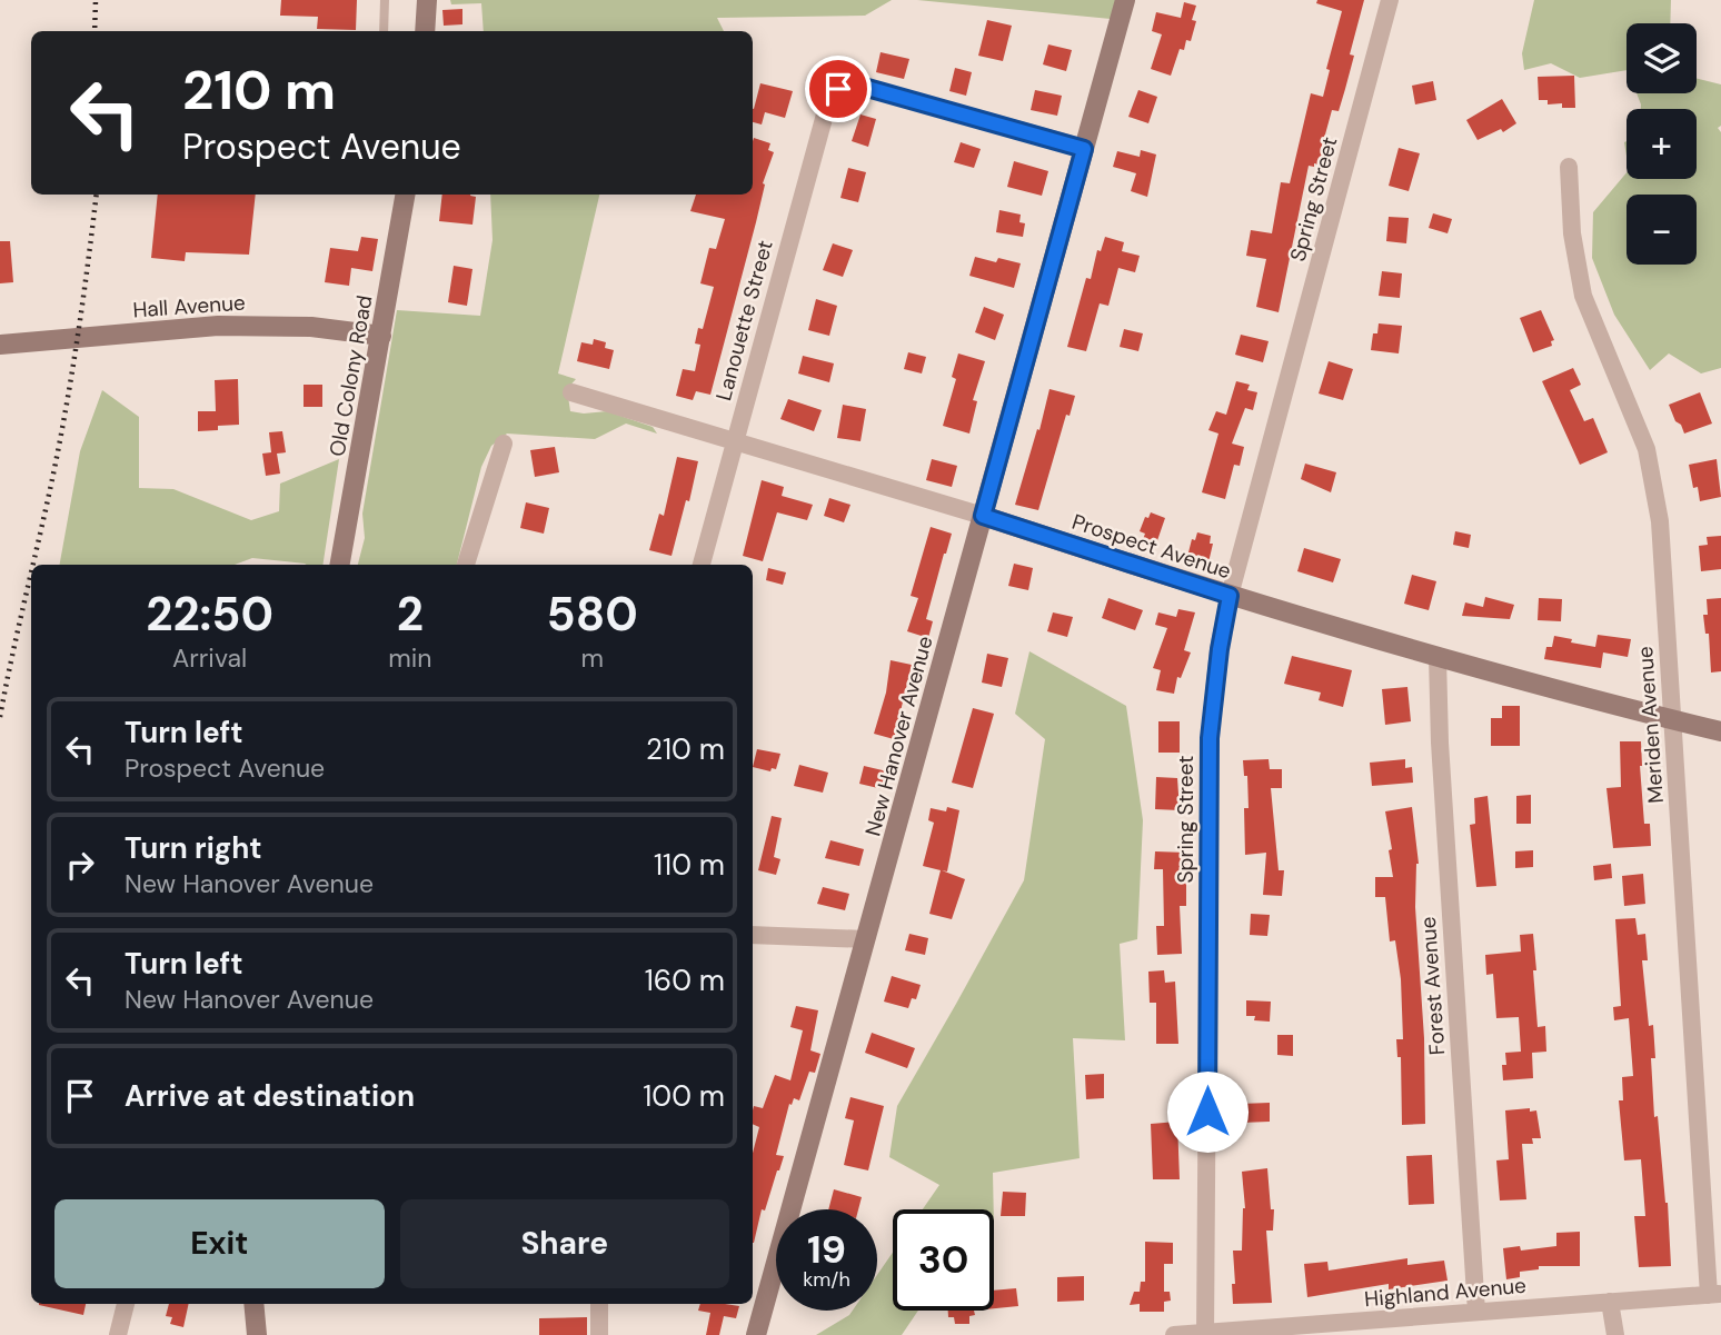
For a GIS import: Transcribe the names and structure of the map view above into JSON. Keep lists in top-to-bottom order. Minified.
{"streets":{"main road":["Hall Avenue","Old Colony Road","Prospect Avenue","New Hanover Avenue"],"street":["Spring Street","Lanouette Street","Meriden Avenue","Forest Avenue","Highland Avenue"]},"crossings":[["Spring Street","Prospect Avenue"],["Spring Street","Highland Avenue"],["Hall Avenue","Old Colony Road"],["Lanouette Street","Prospect Avenue"],["Lanouette Street","New Hanover Avenue"],["Prospect Avenue","Meriden Avenue"],["Prospect Avenue","New Hanover Avenue"],["Prospect Avenue","Forest Avenue"],["Meriden Avenue","Highland Avenue"],["Forest Avenue","Highland Avenue"]],"page":{"map_buttons":["+","−"],"turn":["210 m","Prospect Avenue"],"eta":["22:50","Arrival","2","min","580","m"],"list":[{"name":"Turn left","note":"Prospect Avenue","value":"210 m"},{"name":"Turn right","note":"New Hanover Avenue","value":"110 m"},{"name":"Turn left","note":"New Hanover Avenue","value":"160 m"},{"name":"Arrive at destination","value":"100 m"}],"buttons":["Exit","Share"],"speed":"19 km/h","limit":"30"}}
